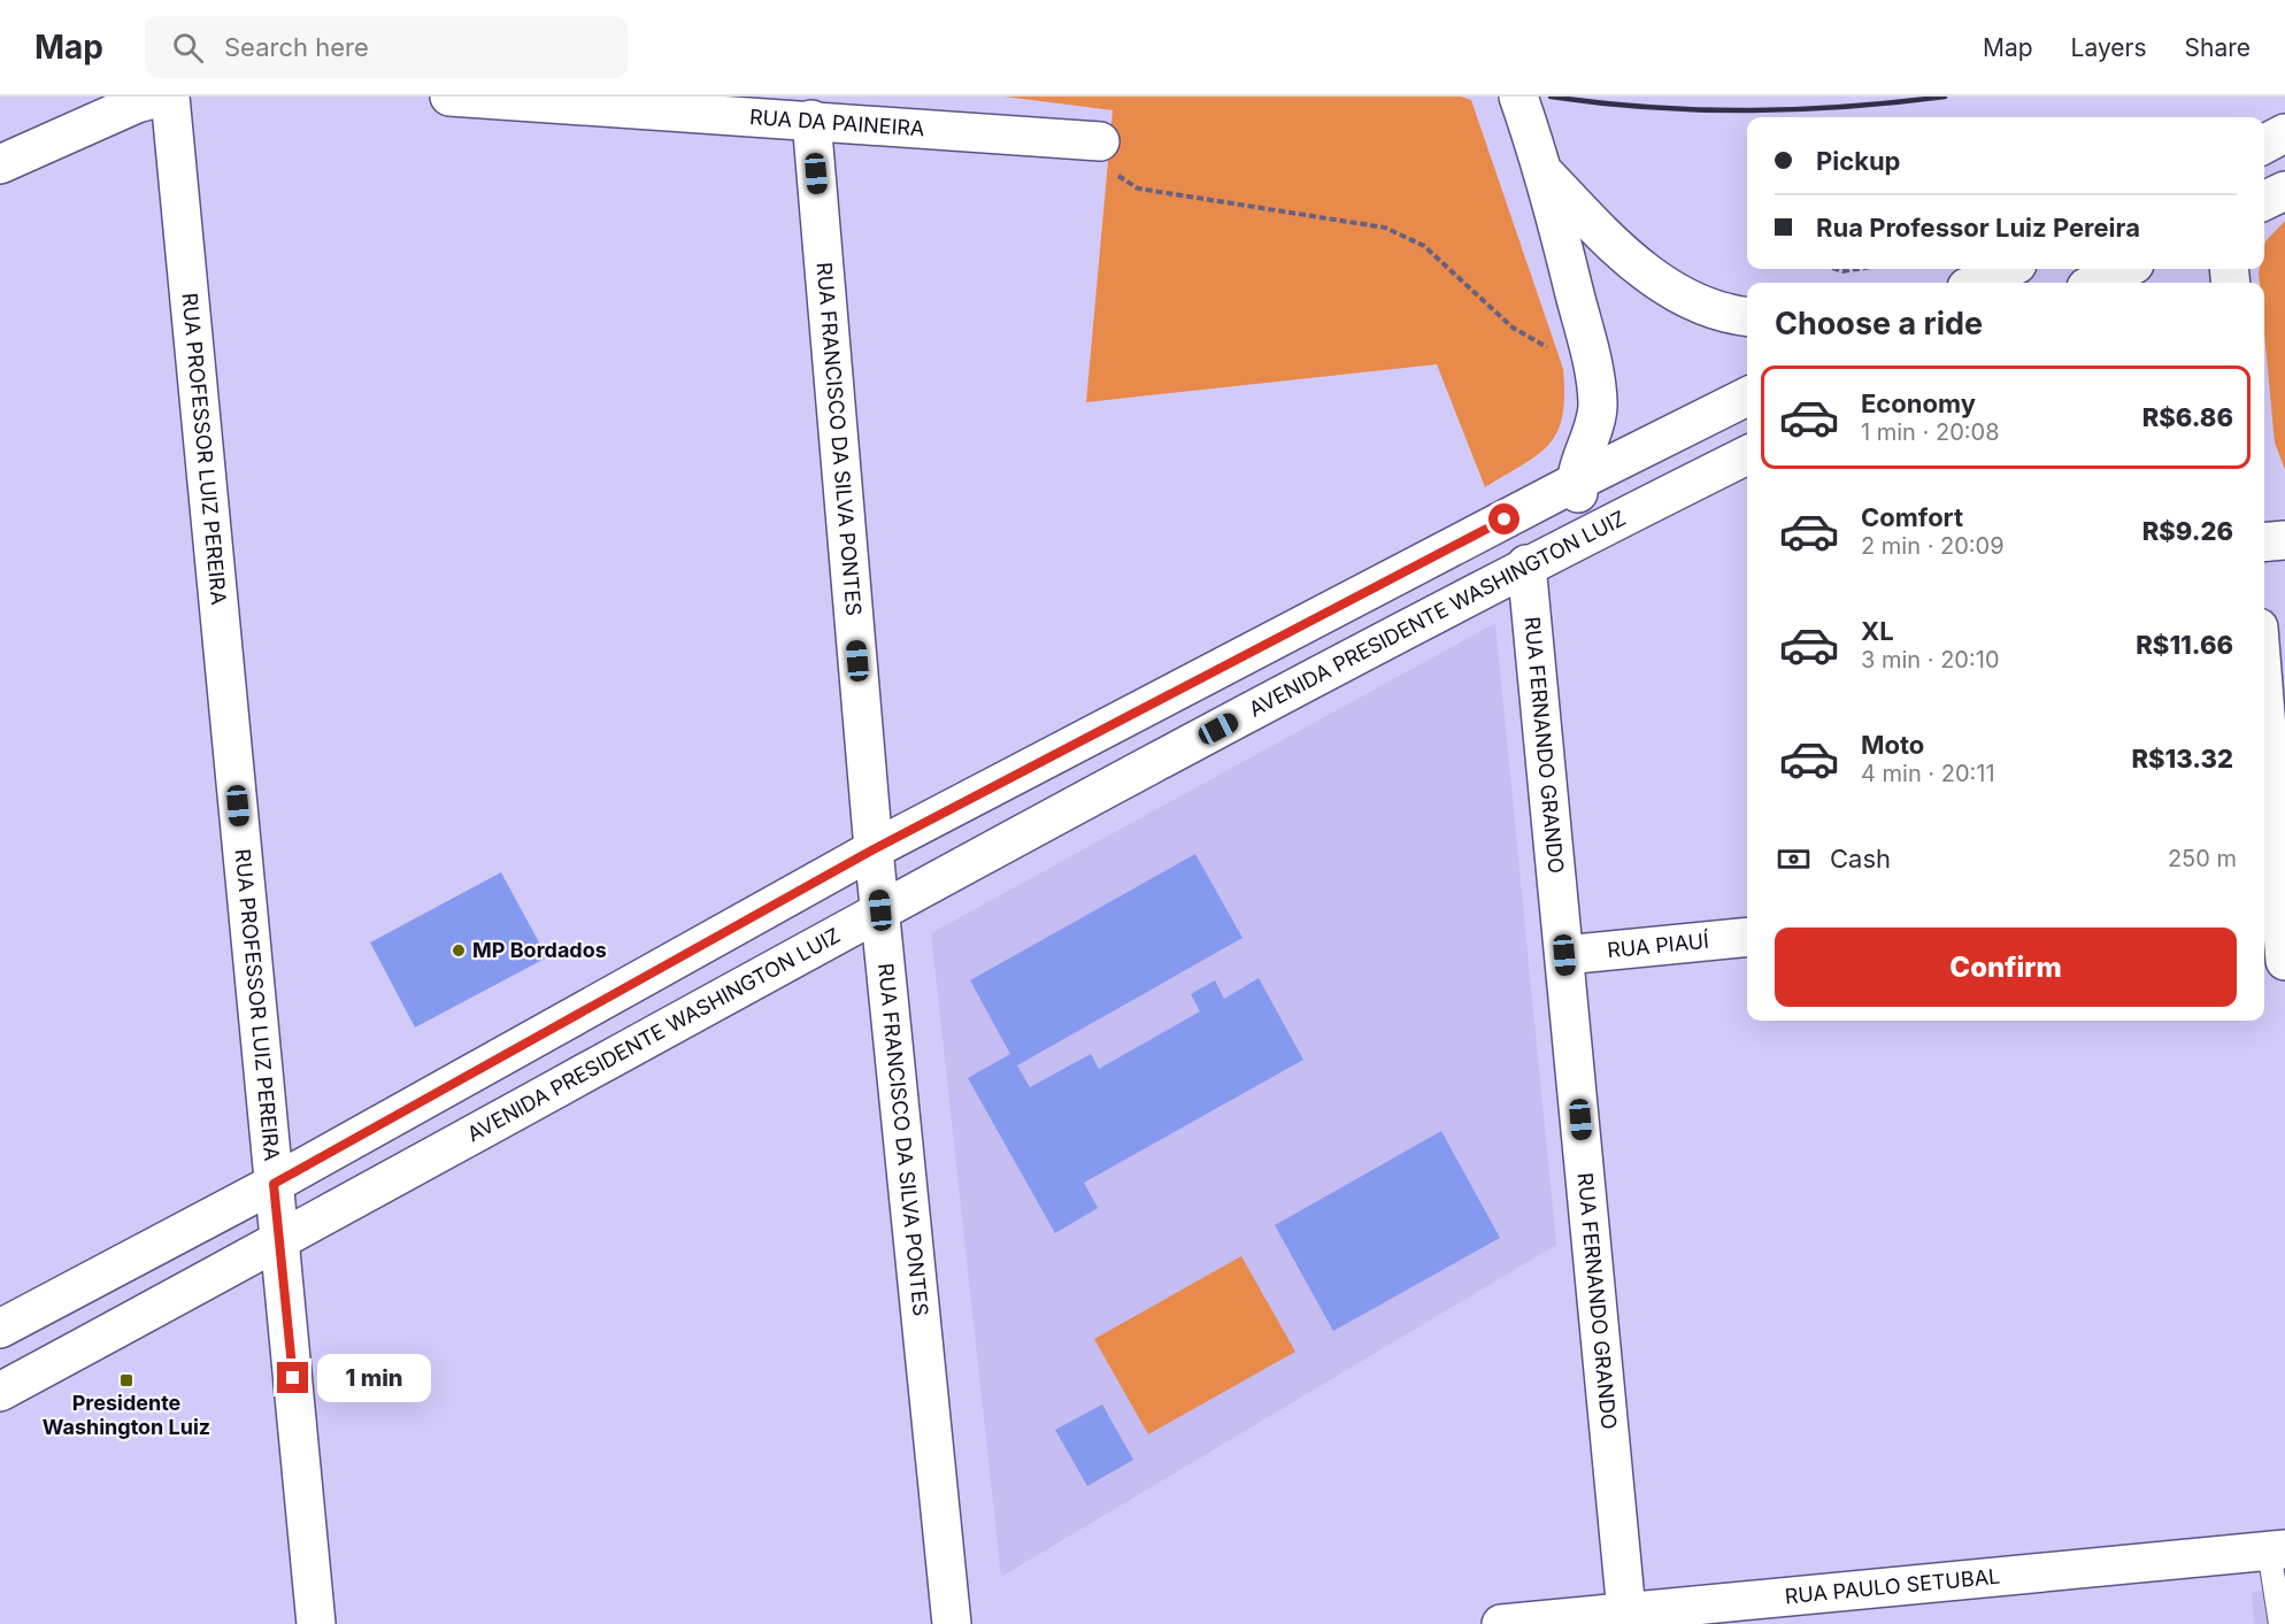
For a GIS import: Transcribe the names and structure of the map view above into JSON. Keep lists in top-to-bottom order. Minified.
{"streets":{"street":["RUA DA PAINEIRA","RUA FRANCISCO DA SILVA PONTES","RUA PROFESSOR LUIZ PEREIRA","AVENIDA PRESIDENTE WASHINGTON LUIZ","RUA FERNANDO GRANDO","RUA PIAUÍ","RUA PAULO SETUBAL"]},"crossings":[["RUA DA PAINEIRA","RUA FRANCISCO DA SILVA PONTES"],["RUA FRANCISCO DA SILVA PONTES","AVENIDA PRESIDENTE WASHINGTON LUIZ"],["RUA PROFESSOR LUIZ PEREIRA","AVENIDA PRESIDENTE WASHINGTON LUIZ"],["AVENIDA PRESIDENTE WASHINGTON LUIZ","RUA FERNANDO GRANDO"],["RUA FERNANDO GRANDO","RUA PIAUÍ"],["RUA FERNANDO GRANDO","RUA PAULO SETUBAL"]],"places":{"other":["MP Bordados"],"transit":["Presidente Washington Luiz"]},"page":{"header":"Map","search":"Search here","nav":["Map","Layers","Share"],"banner":["Pickup","Rua Professor Luiz Pereira"],"heading":"Choose a ride","list":[{"name":"Economy","note":"1 min · 20:08","value":"R$6.86"},{"name":"Comfort","note":"2 min · 20:09","value":"R$9.26"},{"name":"XL","note":"3 min · 20:10","value":"R$11.66"},{"name":"Moto","note":"4 min · 20:11","value":"R$13.32"}],"pay":["Cash","250 m"],"buttons":"Confirm","bubble":"1 min"}}
